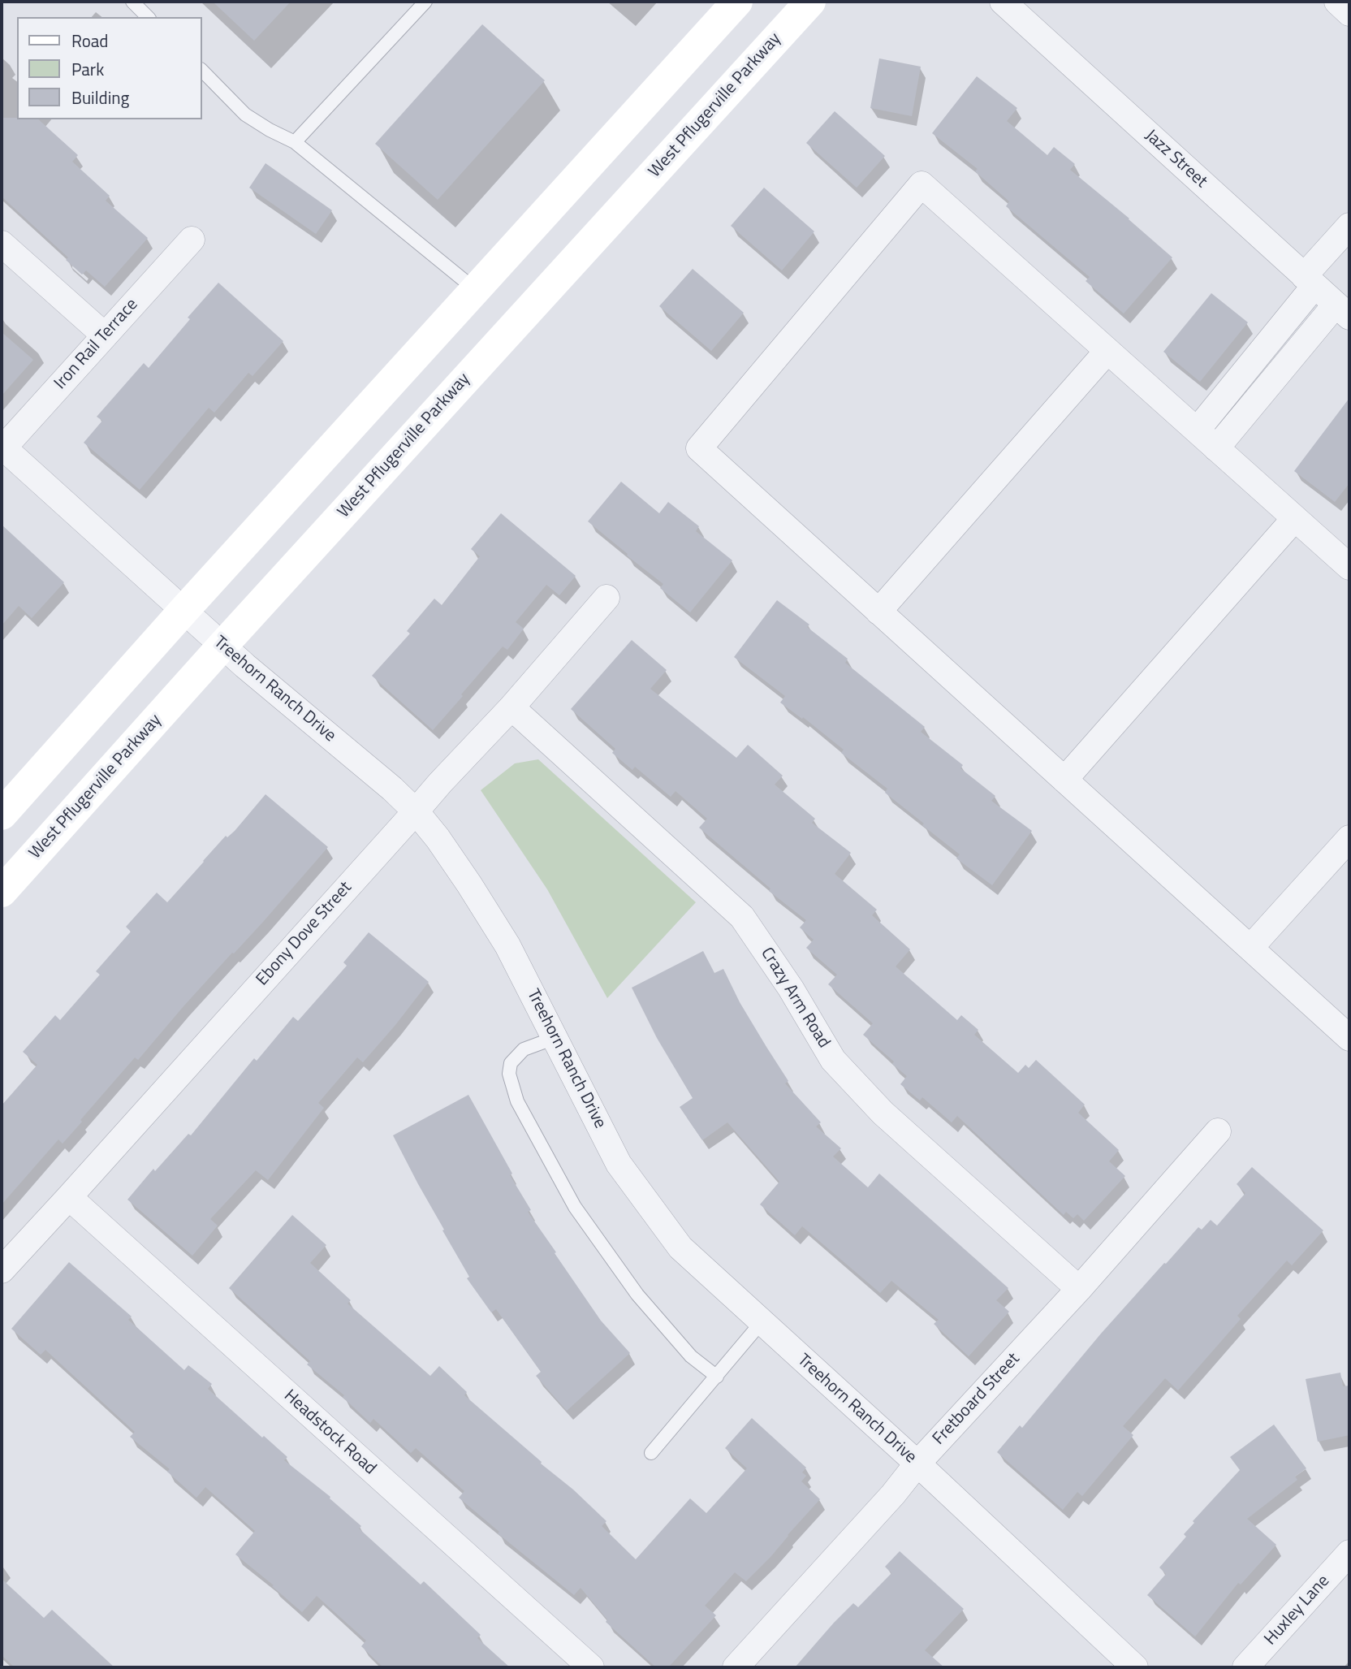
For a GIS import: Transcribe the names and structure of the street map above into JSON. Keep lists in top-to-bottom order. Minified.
{"streets":{"main road":["West Pflugerville Parkway"],"street":["Jazz Street","Iron Rail Terrace","Treehorn Ranch Drive","Ebony Dove Street","Crazy Arm Road","Fretboard Street","Headstock Road","Huxley Lane"]},"crossings":[["West Pflugerville Parkway","Treehorn Ranch Drive"],["Iron Rail Terrace","Treehorn Ranch Drive"],["Treehorn Ranch Drive","Ebony Dove Street"],["Treehorn Ranch Drive","Fretboard Street"],["Ebony Dove Street","Crazy Arm Road"],["Ebony Dove Street","Headstock Road"],["Crazy Arm Road","Fretboard Street"]],"legend":["Road","Park","Building"]}
